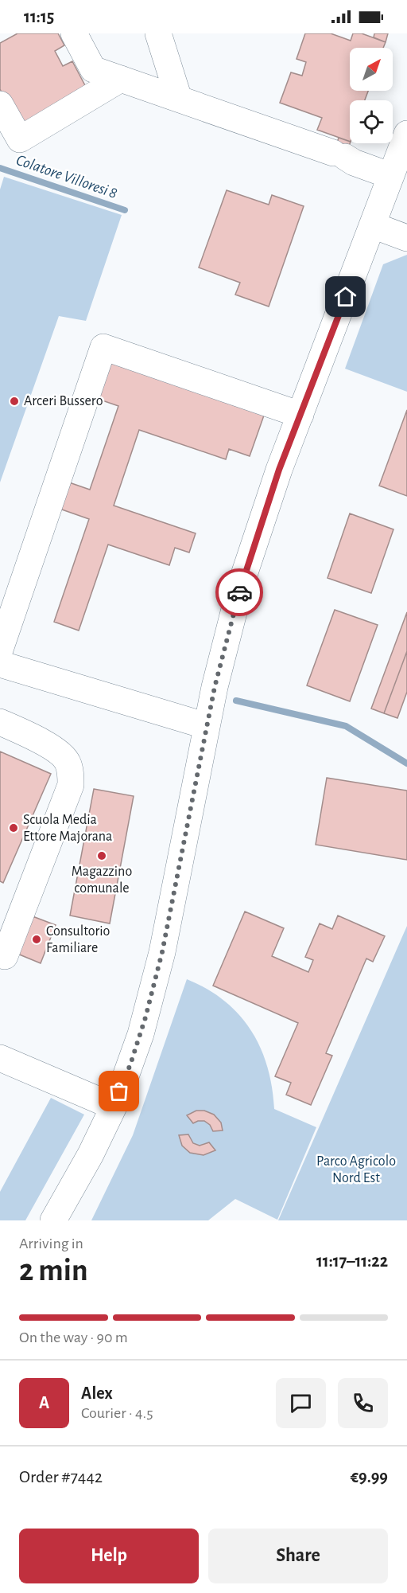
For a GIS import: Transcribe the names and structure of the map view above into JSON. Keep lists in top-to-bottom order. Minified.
{"water":["Colatore Villoresi 8"],"parks":["Parco Agricolo Nord Est"],"places":["Arceri Bussero","Scuola Media Ettore Majorana","Magazzino comunale","Consultorio Familiare"],"north":"top right","page":{"status":"11:15","heading":["2 min","Arriving in","11:17–11:22"],"panel":["Alex","Courier · 4.5","Order #7442","€9.99"],"bar":"On the way · 90 m","round":"A","buttons":["Help","Share"]}}
